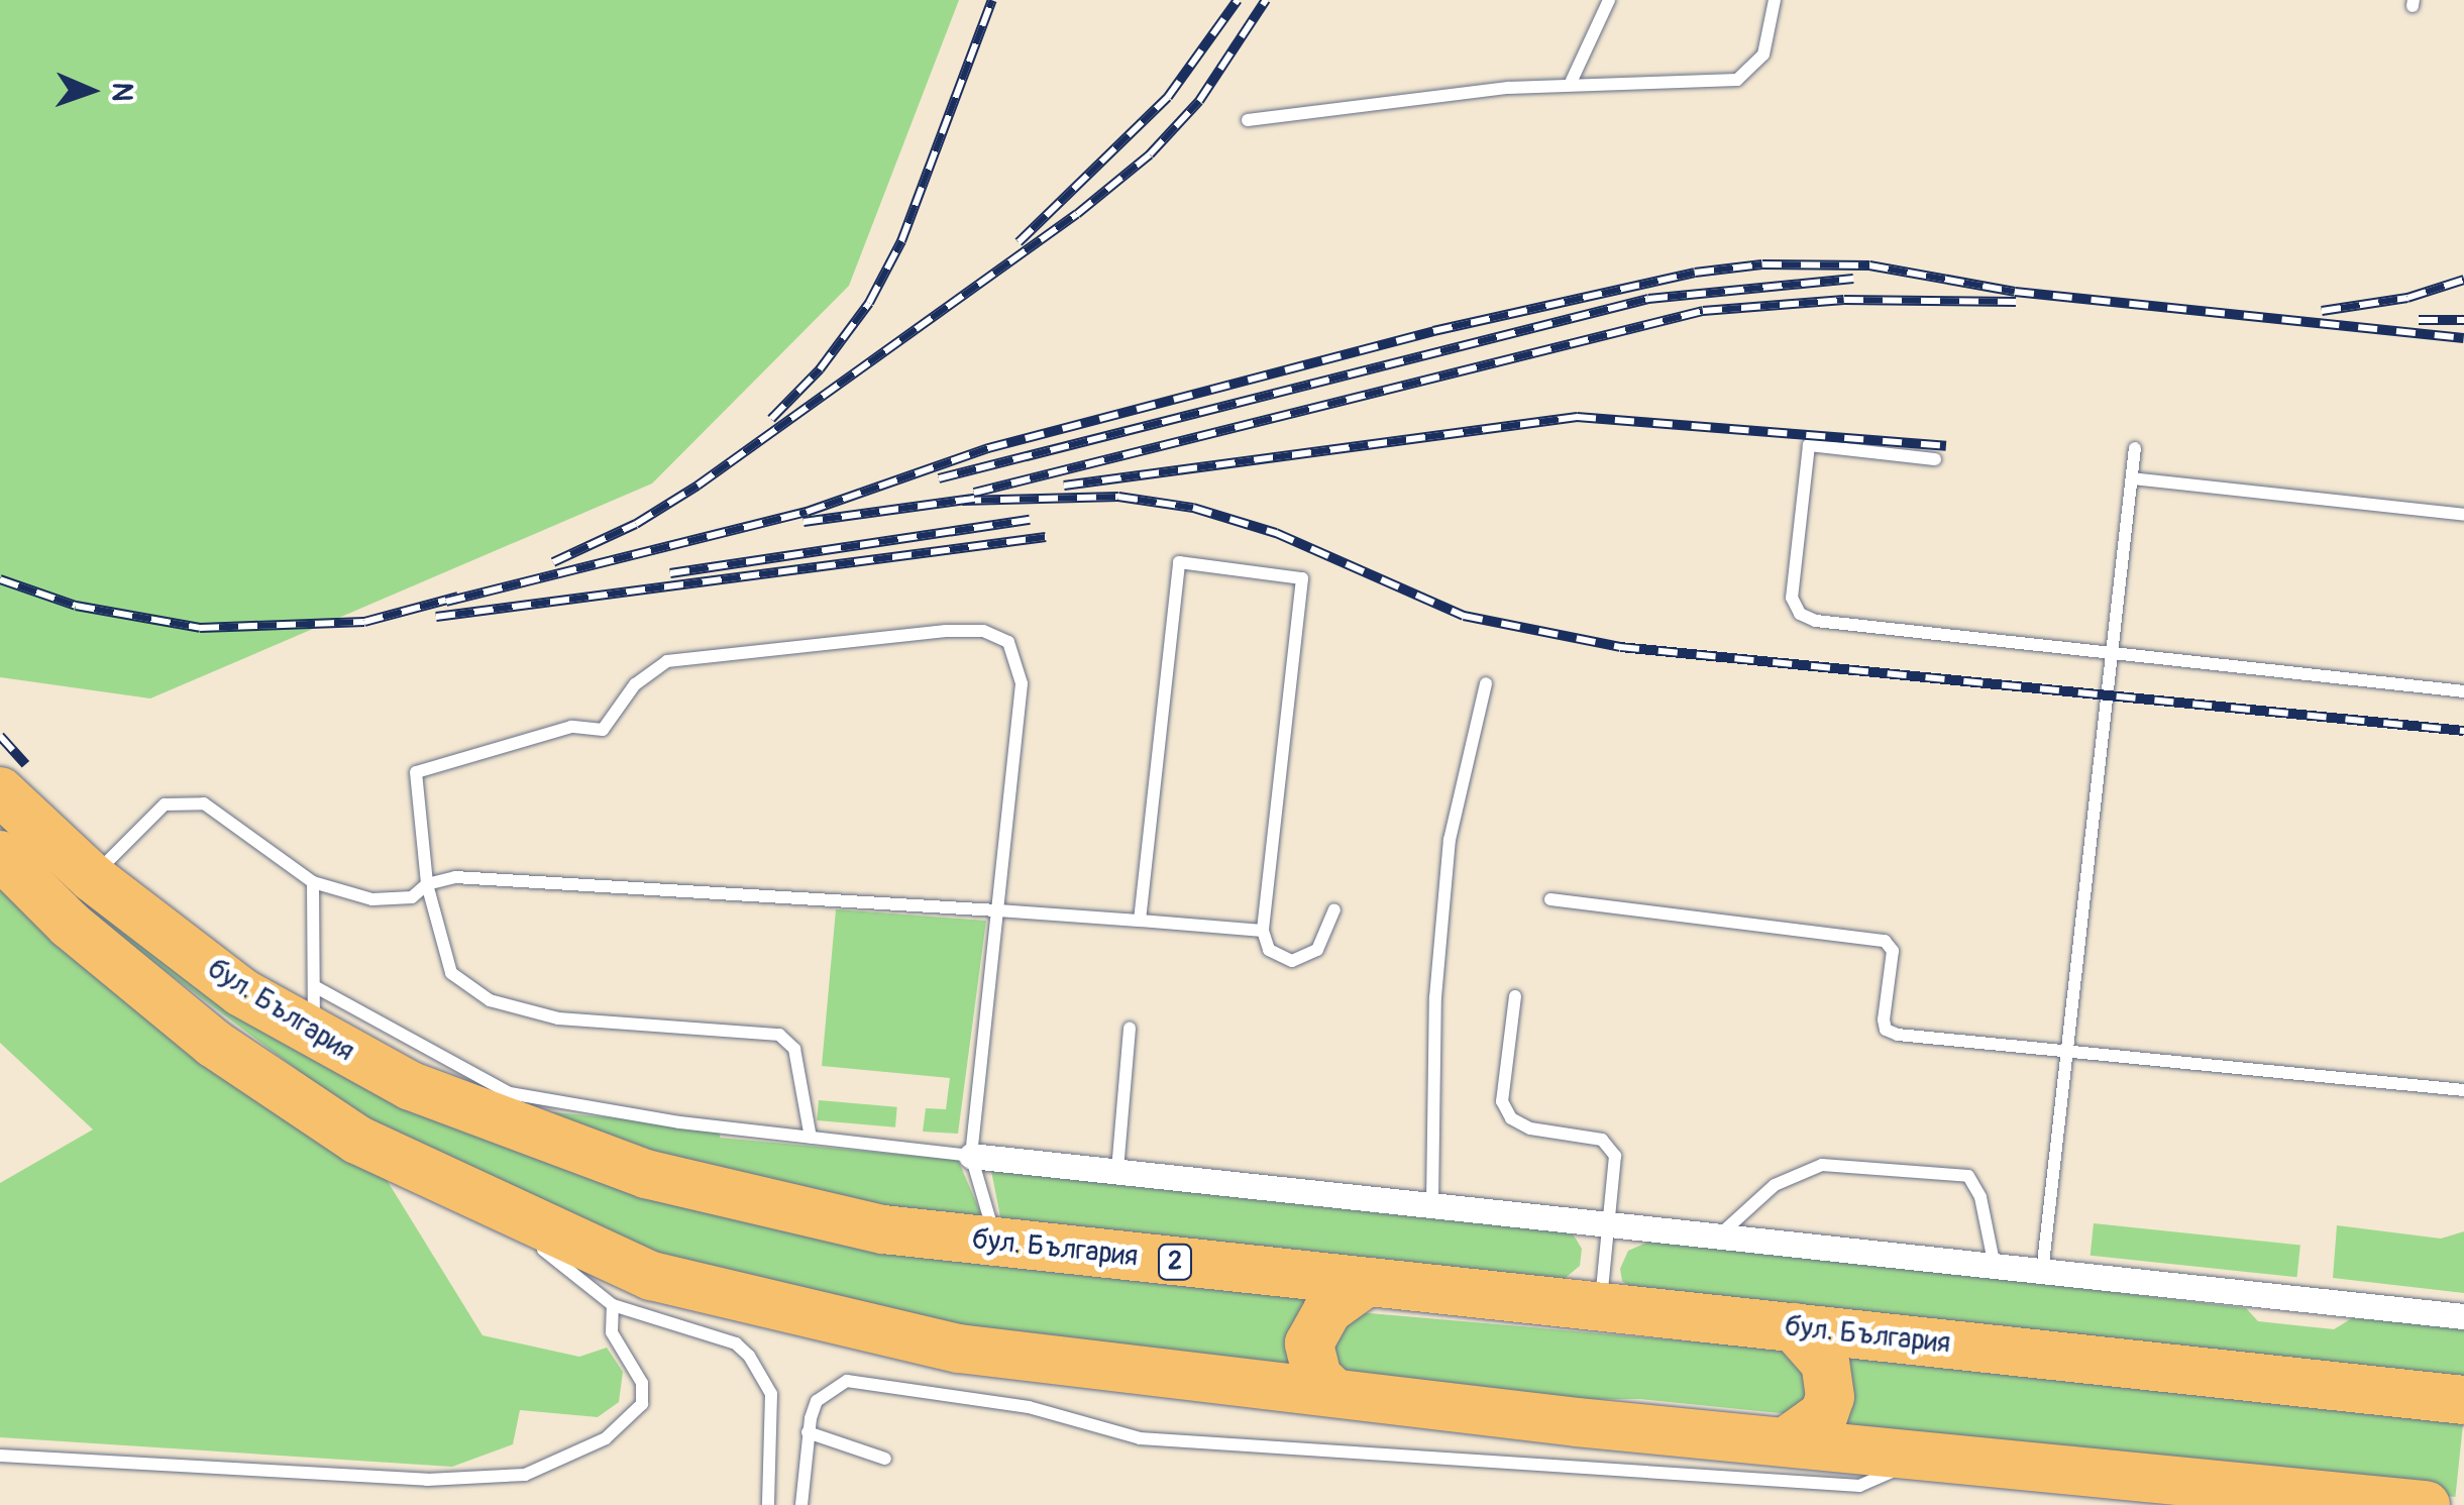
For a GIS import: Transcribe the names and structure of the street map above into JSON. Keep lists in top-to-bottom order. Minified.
{"streets":{"highway":["бул. България","2"]},"north":"right"}
